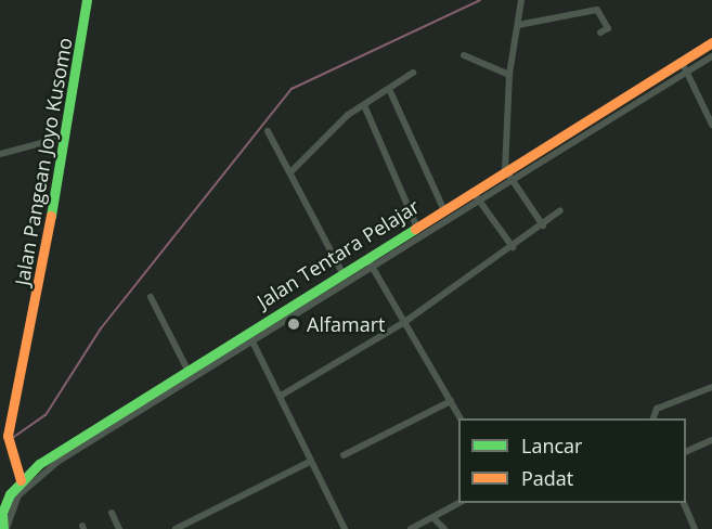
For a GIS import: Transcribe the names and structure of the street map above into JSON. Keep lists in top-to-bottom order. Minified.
{"streets":{"main road":["Jalan Pangean Joyo Kusomo","Jalan Tentara Pelajar"]},"crossings":[["Jalan Pangean Joyo Kusomo","Jalan Tentara Pelajar"]],"places":["Alfamart"],"legend":["Lancar","Padat"]}
